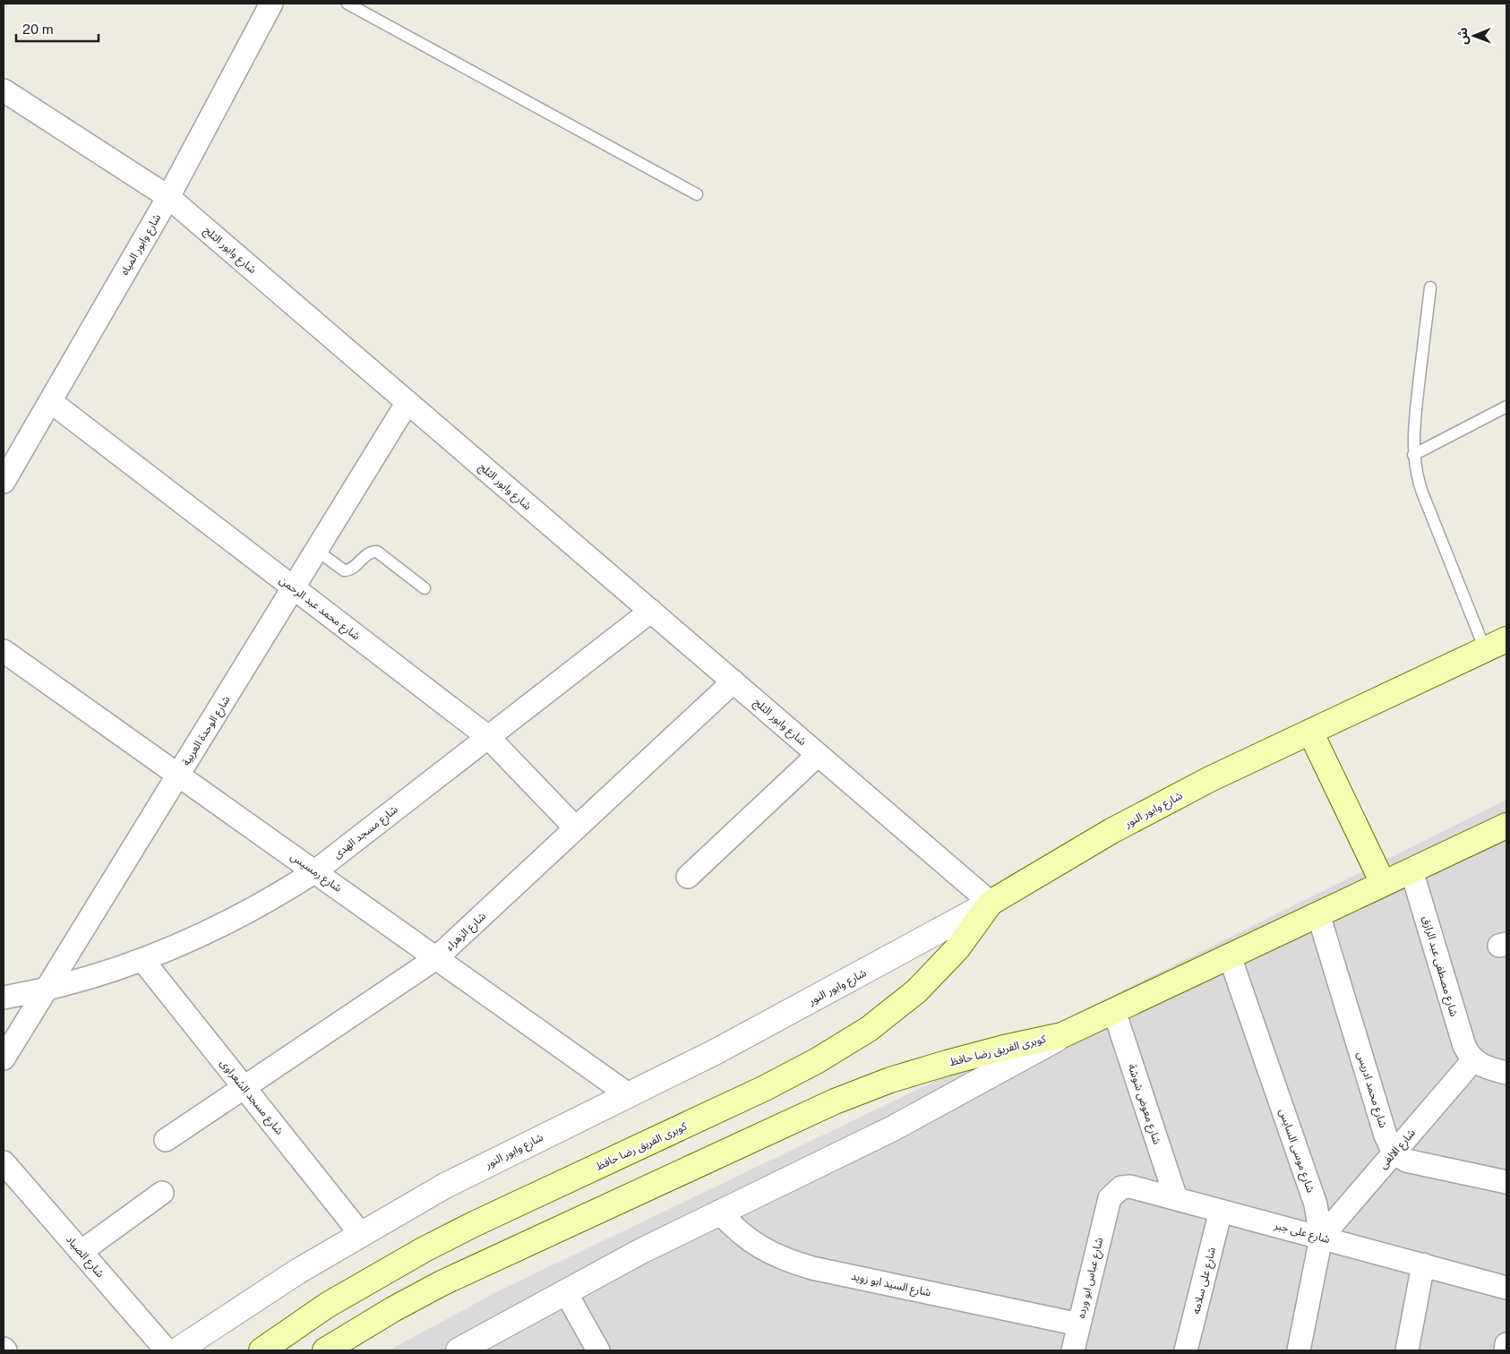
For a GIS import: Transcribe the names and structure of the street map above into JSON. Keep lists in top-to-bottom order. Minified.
{"streets":{"main road":["شارع وابور النور","كوبرى الفريق رضا حافظ"],"street":["شارع وابور المياه","شارع وابور الثلج","شارع محمد عبد الرحمن","شارع الوحدة العربية","شارع مسجد الهدى","شارع رمسيس","شارع الزهراء","شارع مصطفى عبد الرازق","شارع محمد ادريس","شارع مسجد الشعراوى","شارع معوض شوشة","شارع الالفى","شارع موسى السايس","شارع على جبر","شارع الصياد","شارع عباس ابو ورده","شارع على سلامه","شارع السيد ابو زويد"]},"crossings":[["شارع وابور المياه","شارع وابور الثلج"],["شارع وابور المياه","شارع محمد عبد الرحمن"],["شارع وابور الثلج","شارع الوحدة العربية"],["شارع وابور الثلج","شارع وابور النور"],["شارع وابور الثلج","شارع مسجد الهدى"],["شارع وابور الثلج","شارع الزهراء"],["شارع وابور الثلج","كوبرى الفريق رضا حافظ"],["شارع محمد عبد الرحمن","شارع الوحدة العربية"],["شارع محمد عبد الرحمن","شارع مسجد الهدى"],["شارع محمد عبد الرحمن","شارع الزهراء"],["شارع الوحدة العربية","شارع مسجد الهدى"],["شارع الوحدة العربية","شارع رمسيس"],["شارع وابور النور","شارع رمسيس"],["شارع وابور النور","كوبرى الفريق رضا حافظ"],["شارع وابور النور","شارع مسجد الشعراوى"],["شارع مسجد الهدى","شارع رمسيس"],["شارع مسجد الهدى","شارع مسجد الشعراوى"],["شارع رمسيس","شارع الزهراء"],["شارع الزهراء","شارع مسجد الشعراوى"],["شارع مصطفى عبد الرازق","شارع الالفى"],["شارع محمد ادريس","شارع الالفى"],["شارع معوض شوشة","شارع على جبر"],["شارع الالفى","شارع موسى السايس"],["شارع الالفى","شارع على جبر"],["شارع موسى السايس","شارع على جبر"],["شارع على جبر","شارع عباس ابو ورده"],["شارع على جبر","شارع على سلامه"],["شارع عباس ابو ورده","شارع السيد ابو زويد"]],"scale_bar":"20 m","north":"left"}
